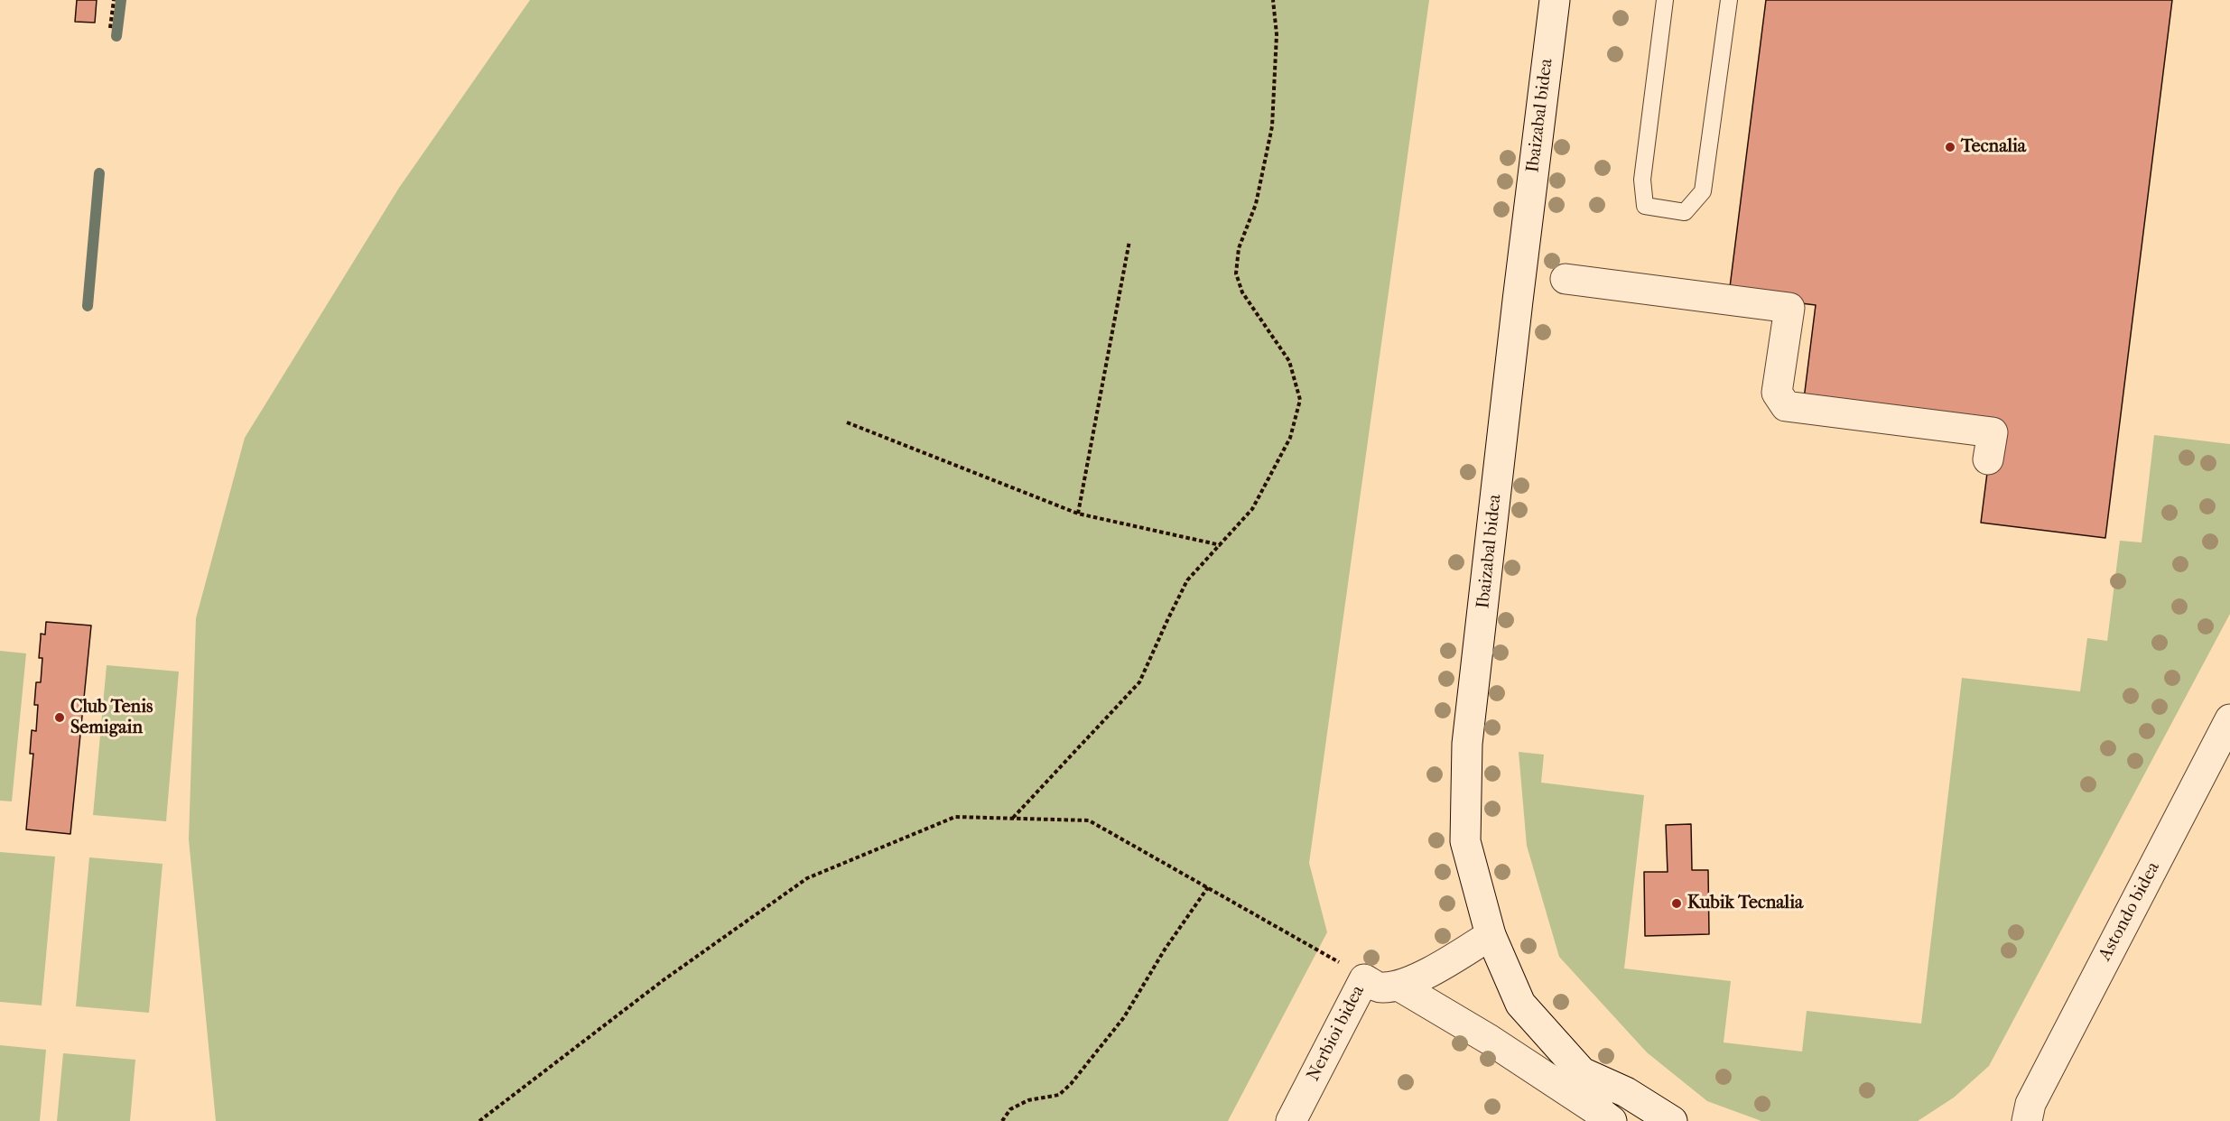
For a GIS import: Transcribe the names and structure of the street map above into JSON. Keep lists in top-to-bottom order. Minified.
{"streets":{"street":["Ibaizabal bidea","Astondo bidea","Nerbioi bidea"]},"places":["Tecnalia","Club Tenis Semigain","Kubik Tecnalia"]}
